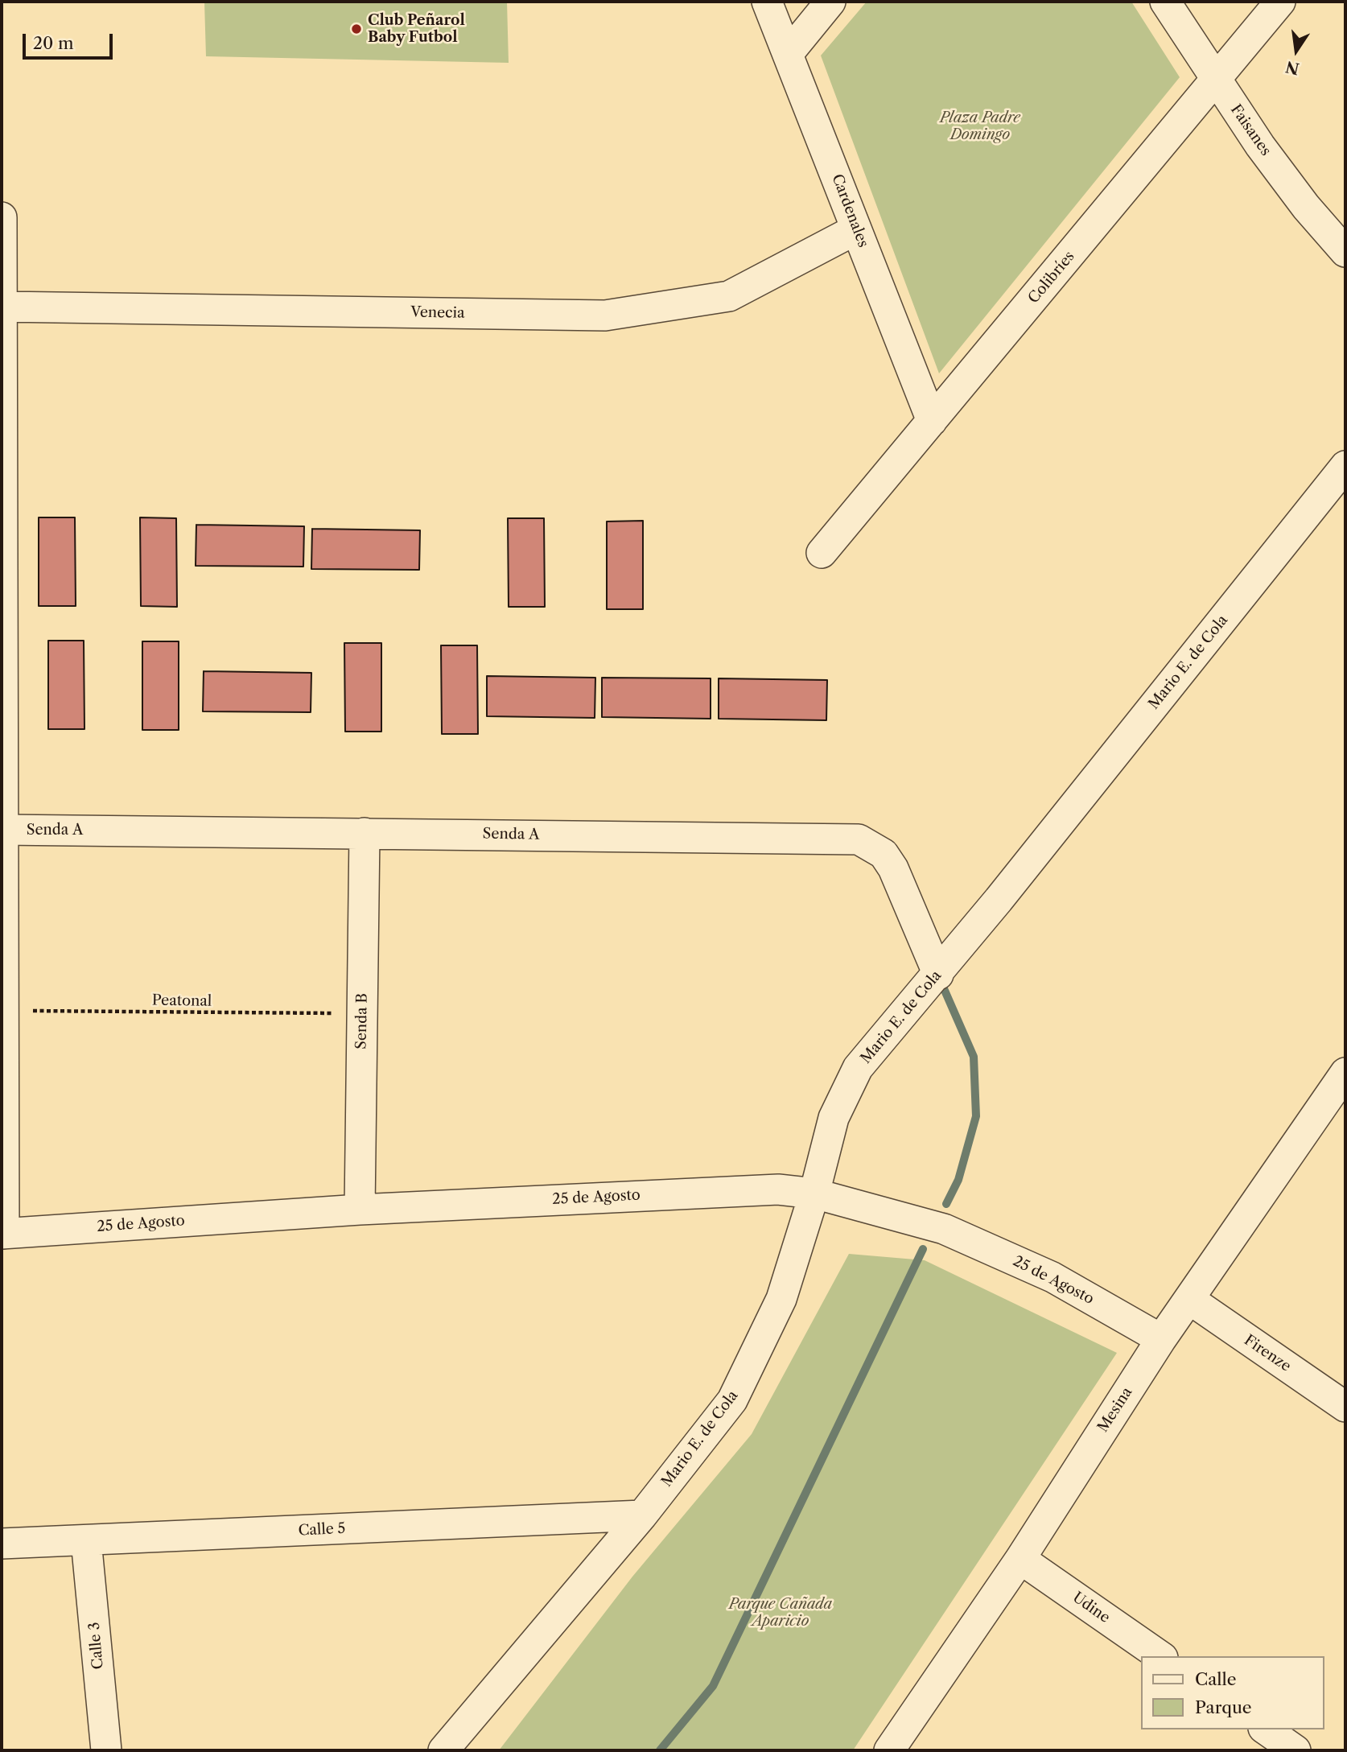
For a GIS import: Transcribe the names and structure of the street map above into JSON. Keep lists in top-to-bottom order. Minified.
{"streets":{"street":["Faisanes","Cardenales","Colibríes","Venecia","Mario E. de Cola","Senda A","Senda B","25 de Agosto","Firenze","Mesina","Calle 5","Udine","Calle 3"],"path":["Peatonal"]},"crossings":[["Faisanes","Colibríes"],["Cardenales","Colibríes"],["Cardenales","Venecia"],["Mario E. de Cola","Senda A"],["Mario E. de Cola","25 de Agosto"],["Mario E. de Cola","Calle 5"],["Senda A","Senda B"],["Peatonal","Senda B"],["Senda B","25 de Agosto"],["25 de Agosto","Mesina"],["Firenze","Mesina"],["Mesina","Udine"],["Calle 5","Calle 3"]],"parks":["Plaza Padre Domingo","Parque Cañada Aparicio"],"places":["Club Peñarol Baby Futbol"],"legend":["Calle","Parque"],"scale_bar":"20 m","north":"bottom"}
